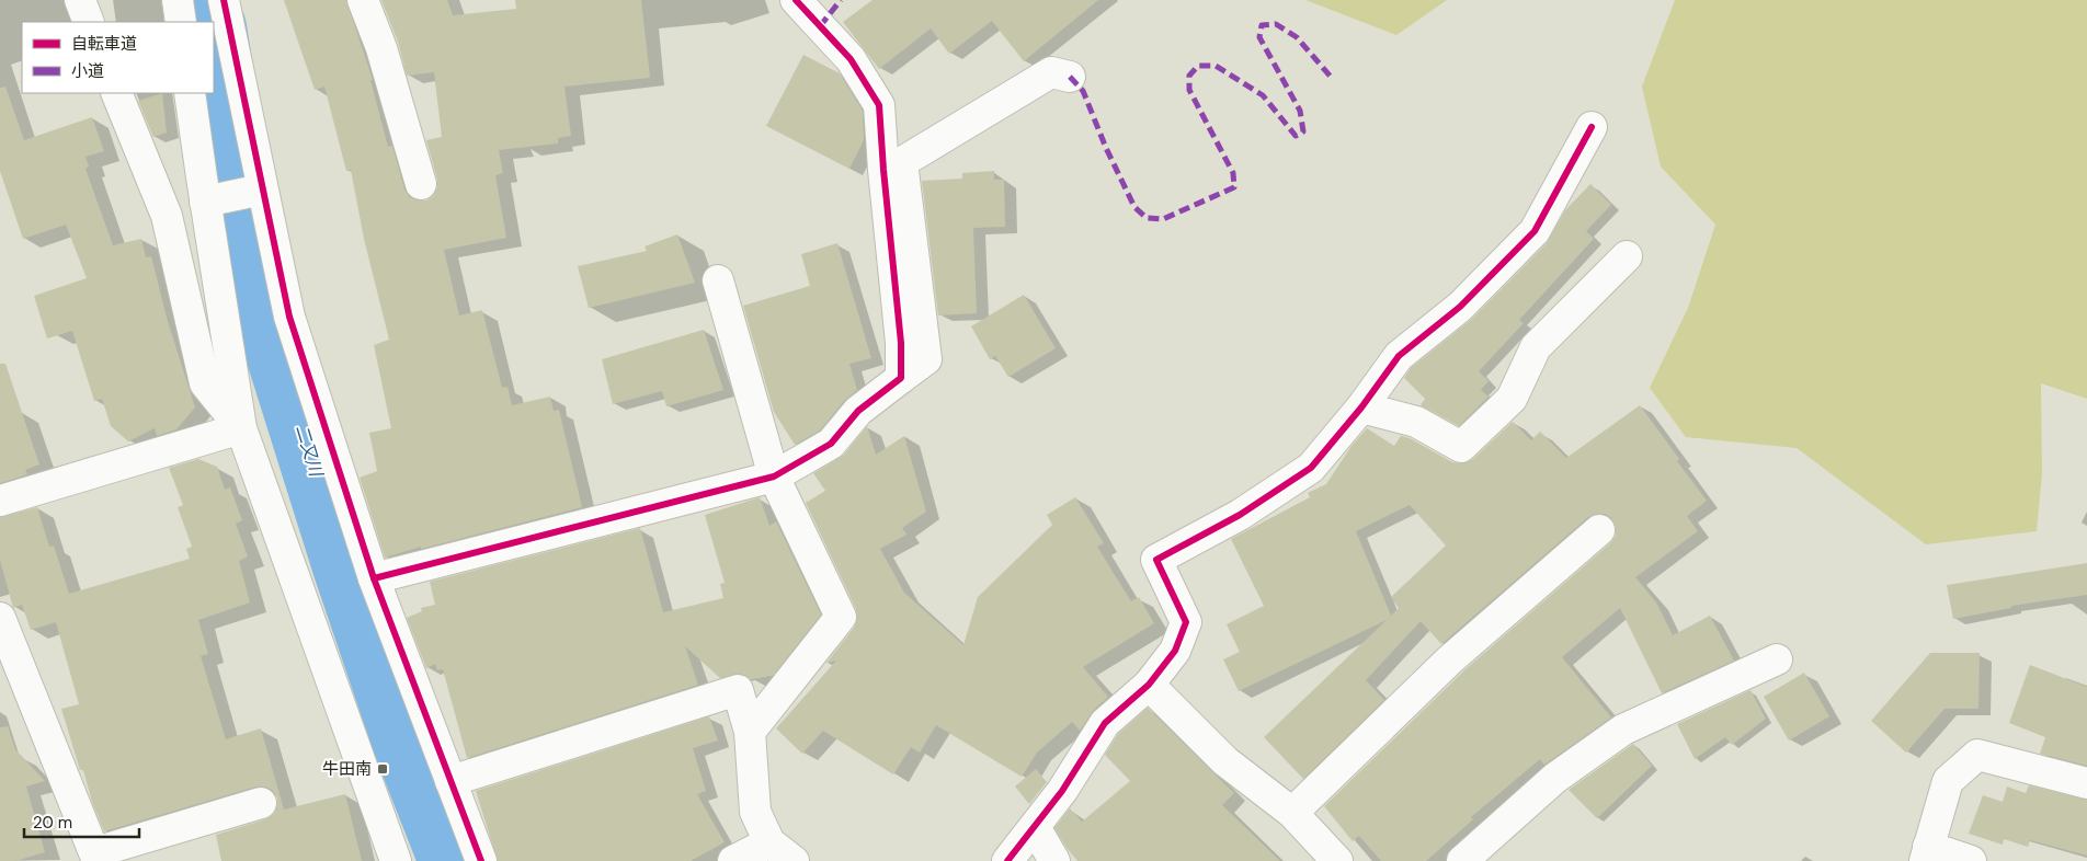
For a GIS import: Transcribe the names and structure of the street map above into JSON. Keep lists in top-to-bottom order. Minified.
{"water":["二又川"],"places":{"transit":["牛田南"]},"legend":["自転車道","小道"],"scale_bar":"20 m"}
